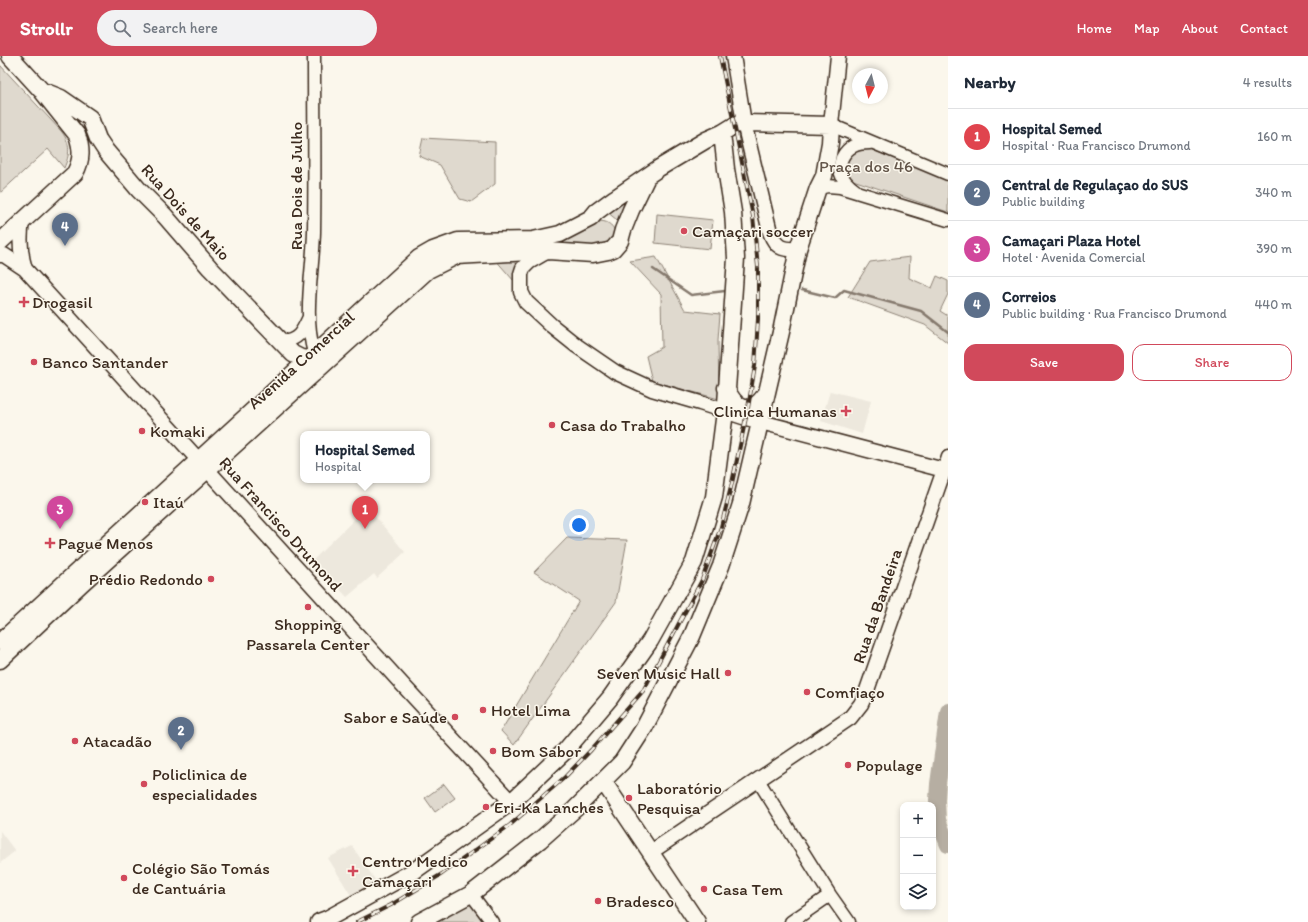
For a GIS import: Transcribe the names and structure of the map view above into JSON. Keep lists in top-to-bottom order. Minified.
{"streets":{"main road":["Rua Dois de Maio","Avenida Comercial","Rua Francisco Drumond","Rua da Bandeira"],"street":["Rua Dois de Julho"]},"crossings":[["Rua Dois de Julho","Rua Dois de Maio"],["Rua Dois de Julho","Avenida Comercial"],["Rua Dois de Maio","Avenida Comercial"],["Avenida Comercial","Rua Francisco Drumond"]],"parks":["Praça dos 46"],"places":{"other":["Camaçari soccer","Banco Santander","Casa do Trabalho","Komaki","Itaú","Prédio Redondo","Shopping Passarela Center","Seven Music Hall","Comfiaço","Hotel Lima","Sabor e Saúde","Atacadão","Bom Sabor","Populage","Policlinica de especialidades","Laboratório Pesquisa","Eri-Ka Lanches","Colégio São Tomás de Cantuária","Casa Tem","Bradesco"],"health":["Drogasil","Clinica Humanas","Pague Menos","Centro Medico Camaçari"]},"north":"bottom","page":{"header":"Strollr","search":"Search here","nav":["Home","Map","About","Contact"],"heading":["Nearby","4 results"],"list":[{"mark":"1","name":"Hospital Semed","note":"Hospital · Rua Francisco Drumond","value":"160 m"},{"mark":"2","name":"Central de Regulaçao do SUS","note":"Public building","value":"340 m"},{"mark":"3","name":"Camaçari Plaza Hotel","note":"Hotel · Avenida Comercial","value":"390 m"},{"mark":"4","name":"Correios","note":"Public building · Rua Francisco Drumond","value":"440 m"}],"pins":["4","1","3","2"],"buttons":["Save","Share"],"popup":["Hospital Semed","Hospital"],"map_buttons":["+","−"]}}
